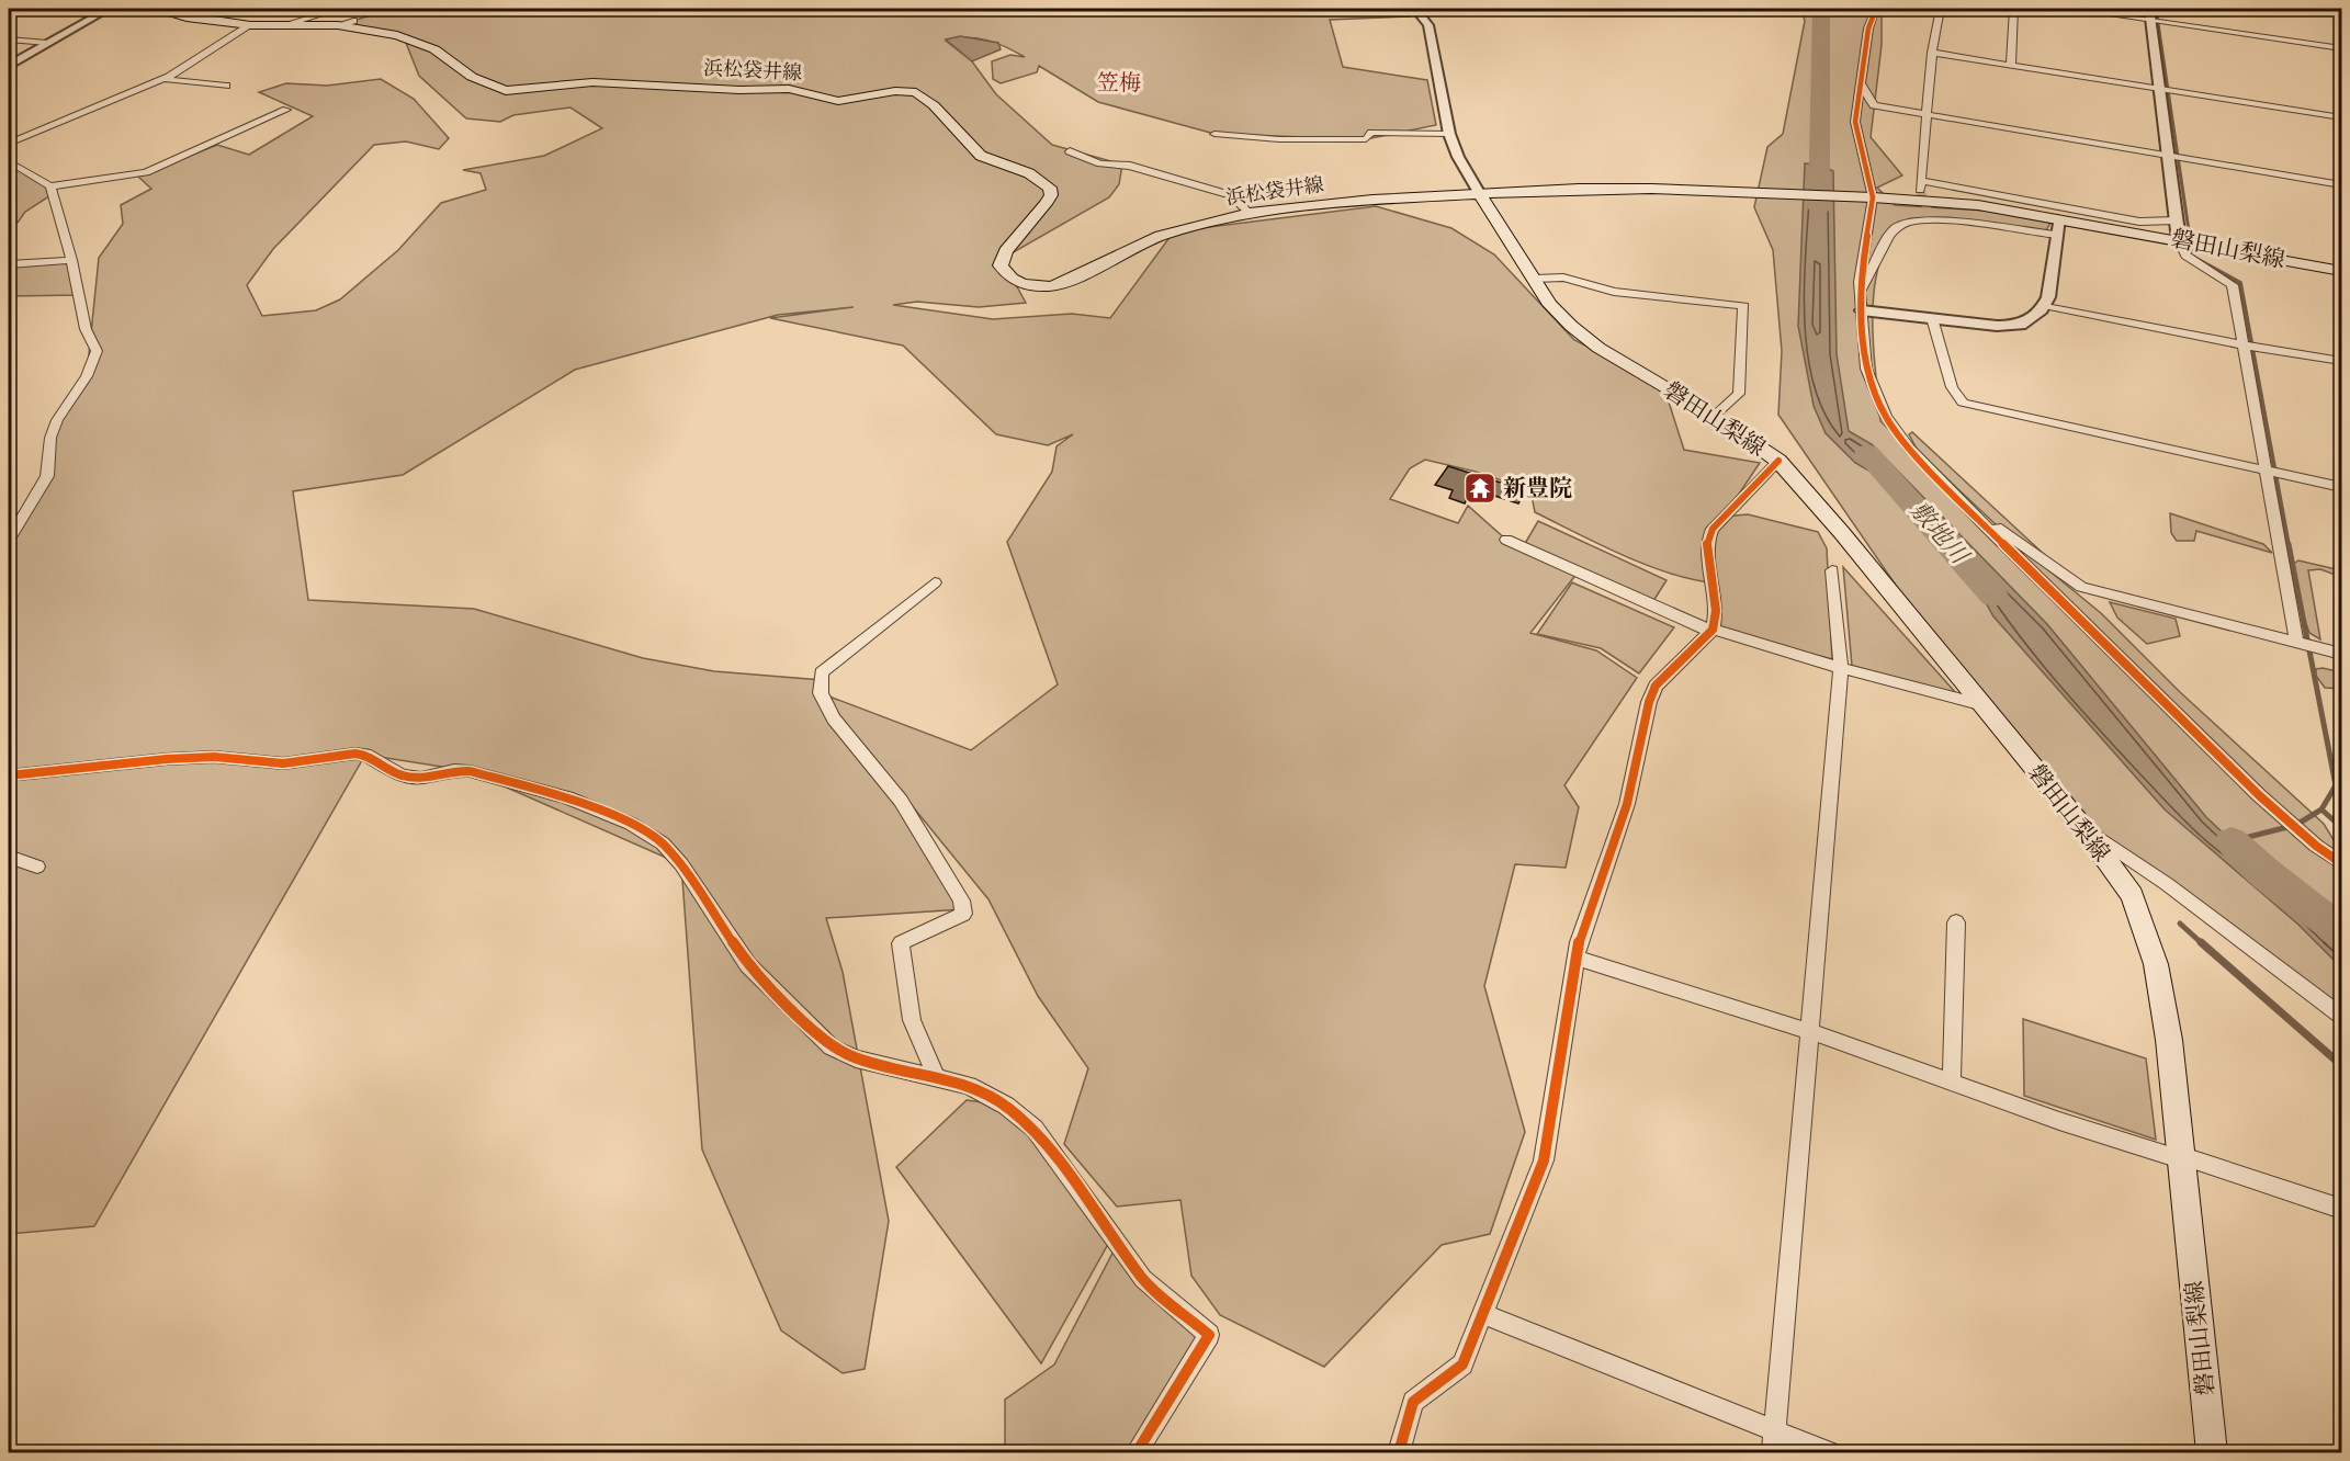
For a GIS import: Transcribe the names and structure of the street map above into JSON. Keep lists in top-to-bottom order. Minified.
{"streets":{"main road":["浜松袋井線","磐田山梨線"]},"crossings":[["浜松袋井線","磐田山梨線"]],"districts":["笠梅"],"water":["敷地川"],"places":{"temple":["新豊院"]}}
